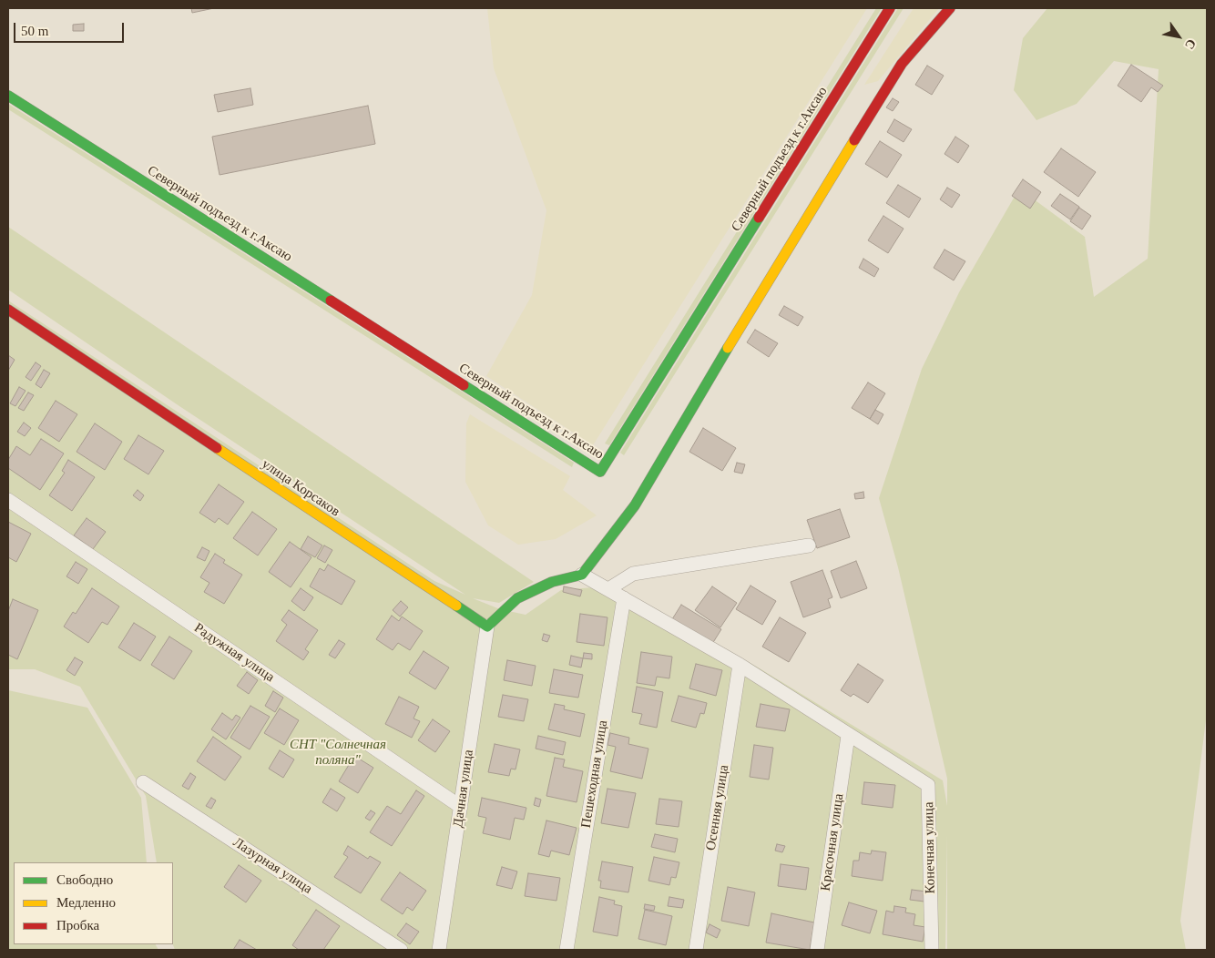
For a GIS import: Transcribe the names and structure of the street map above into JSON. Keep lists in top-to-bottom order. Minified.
{"streets":{"street":["Северный подъезд к г.Аксаю","улица Корсаков","Радужная улица","Пешеходная улица","Дачная улица","Осенняя улица","Красочная улица","Конечная улица","Лазурная улица"]},"crossings":[["улица Корсаков","Дачная улица"],["Радужная улица","Дачная улица"],["Красочная улица","Конечная улица"]],"parks":["СНТ \"Солнечная поляна\""],"legend":["Свободно","Медленно","Пробка"],"scale_bar":"50 m","north":"bottom right"}
